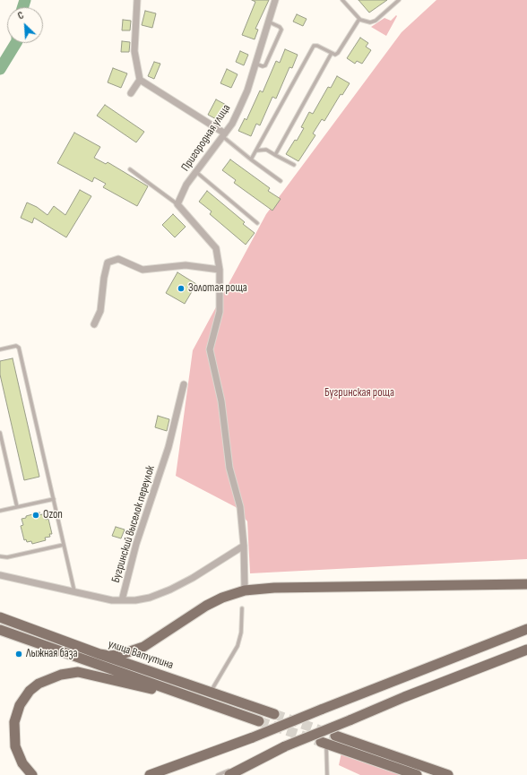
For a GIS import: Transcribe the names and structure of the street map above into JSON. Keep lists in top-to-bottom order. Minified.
{"streets":{"main road":["улица Ватутина"],"street":["Пригородная улица","Бугринский выселок переулок"]},"parks":["Бугринская роща"],"places":["Золотая роща","Ozon","Лыжная база"],"north":"top left"}
